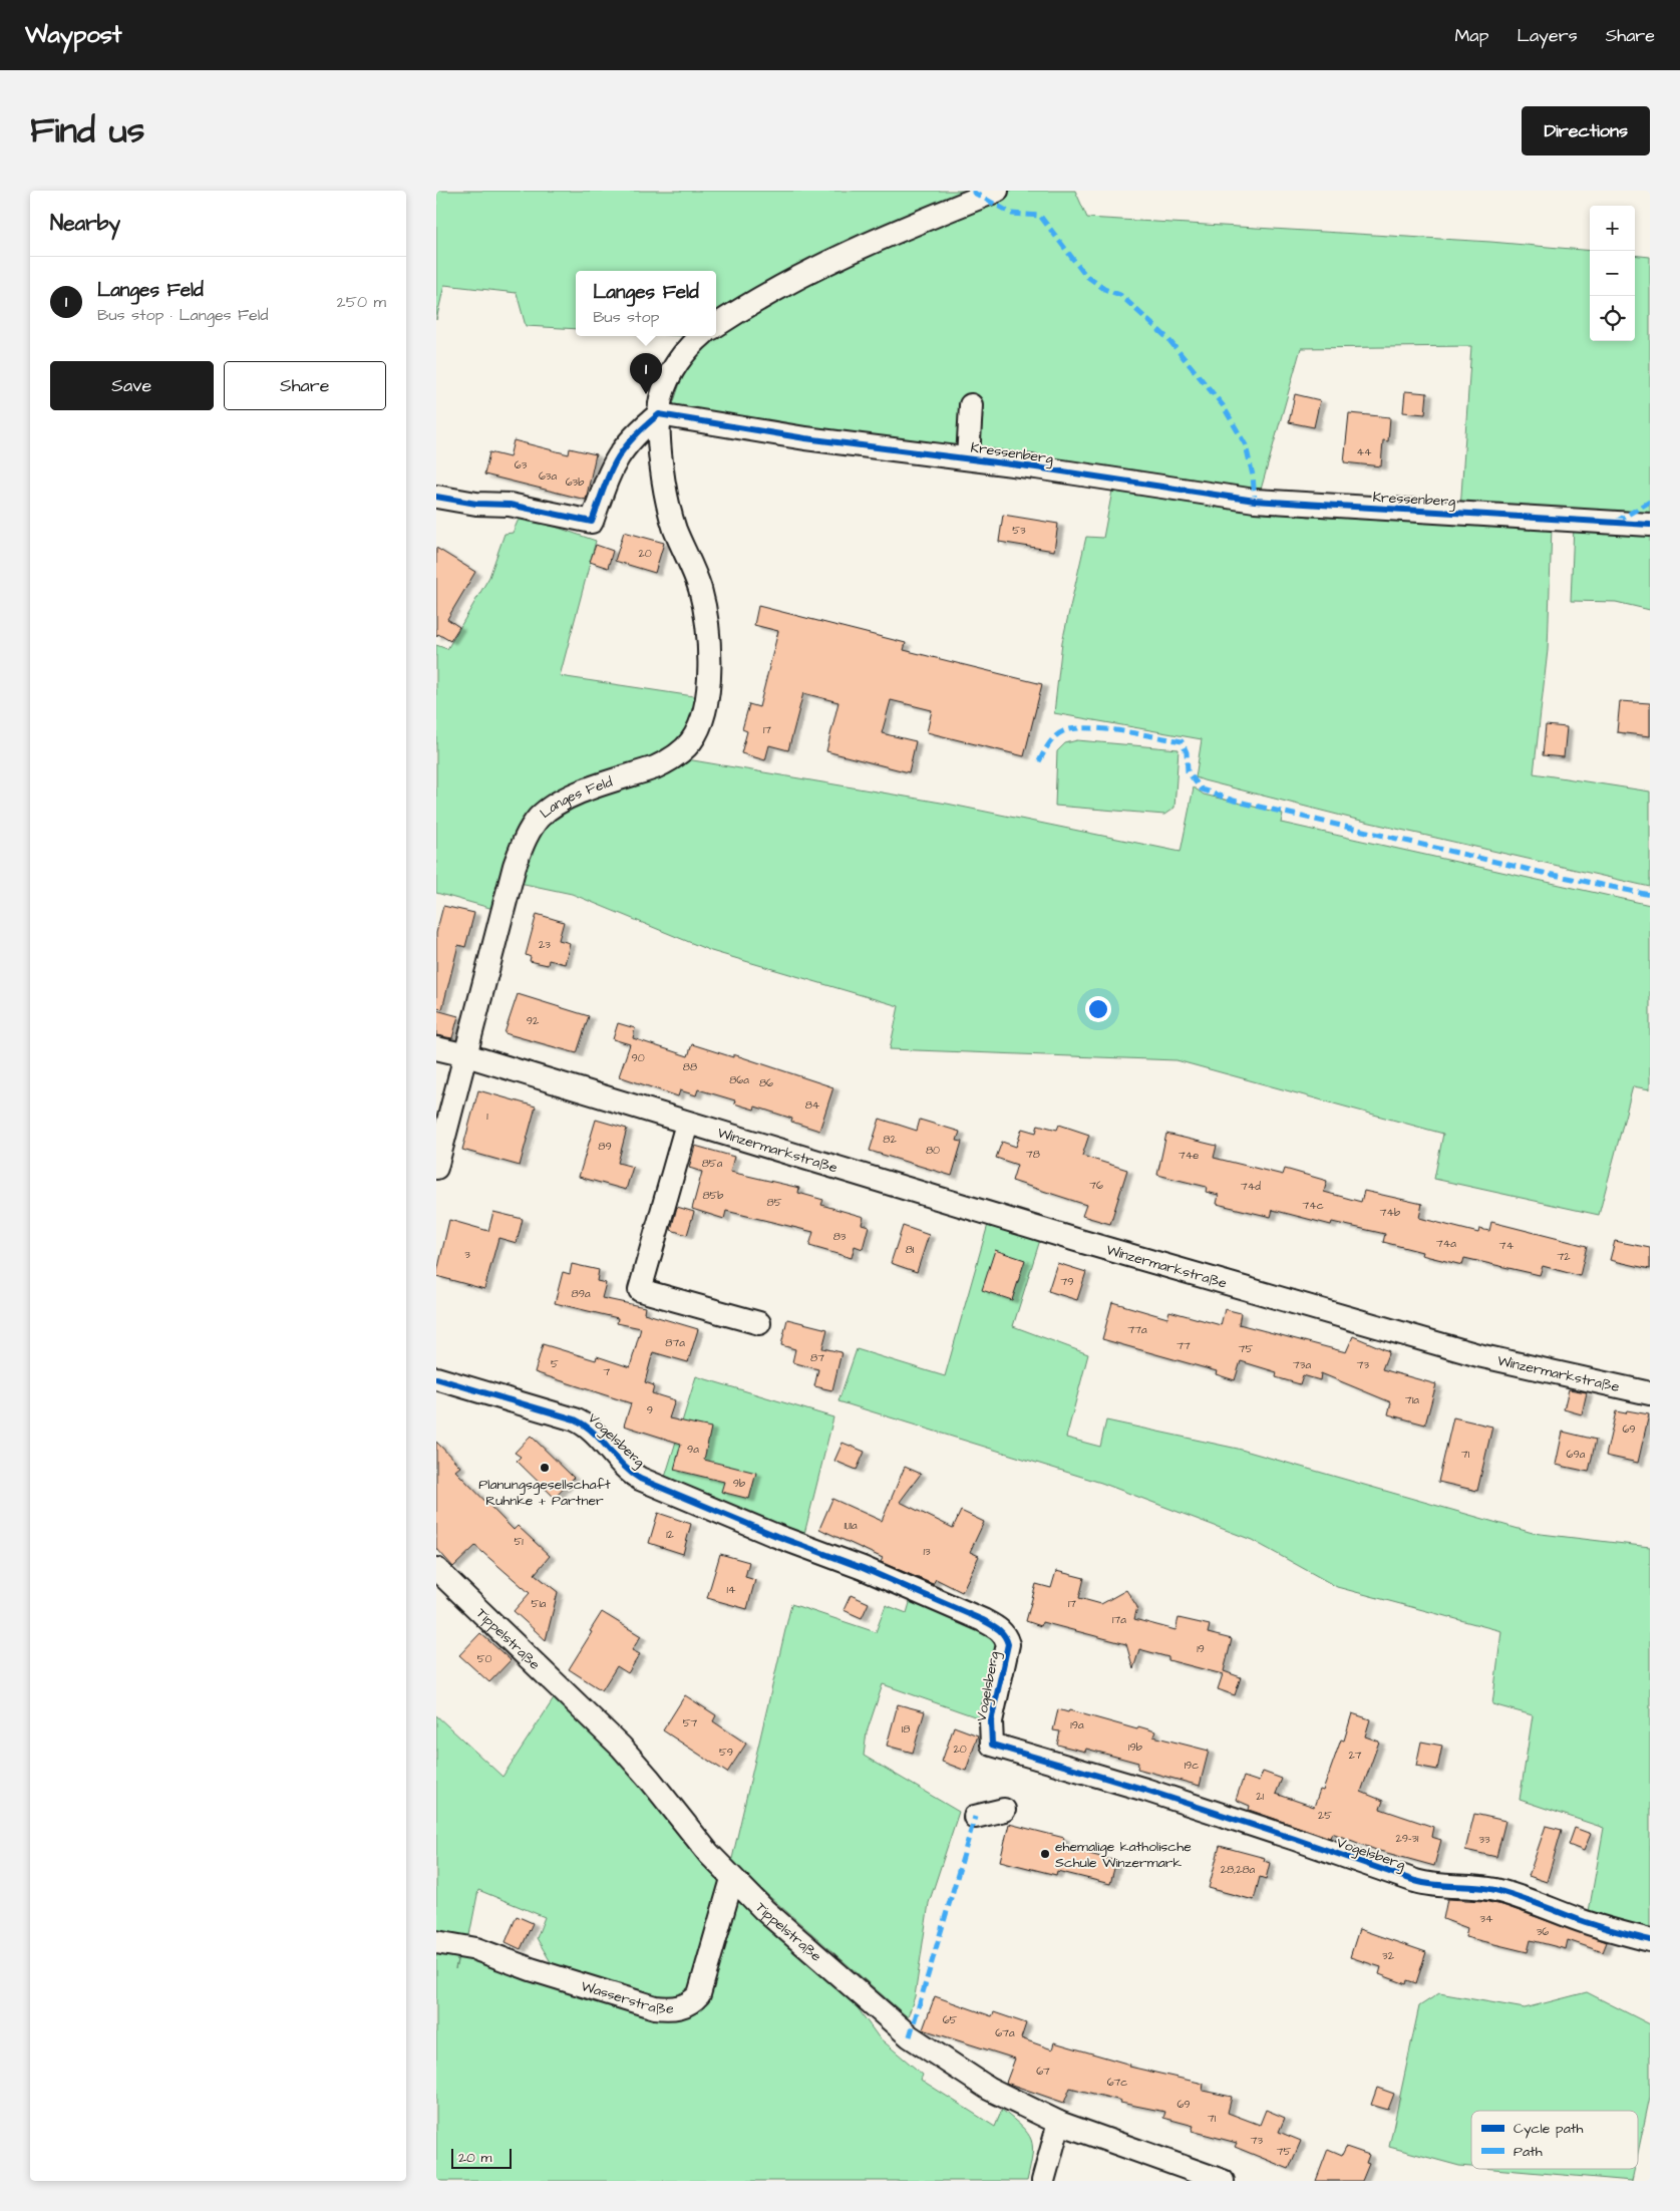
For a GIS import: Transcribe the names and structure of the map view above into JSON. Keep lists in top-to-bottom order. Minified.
{"streets":{"street":["Kressenberg","Langes Feld","Winzermarkstraße","Vogelsberg","Tippelstraße","Wasserstraße"]},"crossings":[["Kressenberg","Langes Feld"],["Langes Feld","Winzermarkstraße"],["Tippelstraße","Wasserstraße"]],"places":["Planungsgesellschaft Ruhnke + Partner","ehemalige katholische Schule Winzermark"],"house_numbers":["44","63","63a","63b","53","20","17","23","92","90","88","86a","86","84","1","82","89","80","78","74e","85a","76","74d","85b","85","74c","74b","83","74a","74","81","3","72","79","89a","77a","87a","77","75","87","5","73a","73","7","71a","9","69","9a","71","69a","9b","11,11a","12","51","13","14","51a","17","17a","19","50","57","19a","18","19b","20","59","27","19c","21","25","29-31","33","28,28a","34","36","32","65","67a","67","67c","69","71","73","75"],"legend":["Cycle path","Path"],"scale_bar":"20 m","page":{"header":"Waypost","nav":["Map","Layers","Share"],"title":"Find us","buttons":["Directions",["Save","Share"]],"heading":"Nearby","map_buttons":["+","−"],"list":[{"mark":"1","name":"Langes Feld","note":"Bus stop · Langes Feld","value":"250 m"}],"popup":["Langes Feld","Bus stop"],"pins":"1","scale":"20 m"}}
